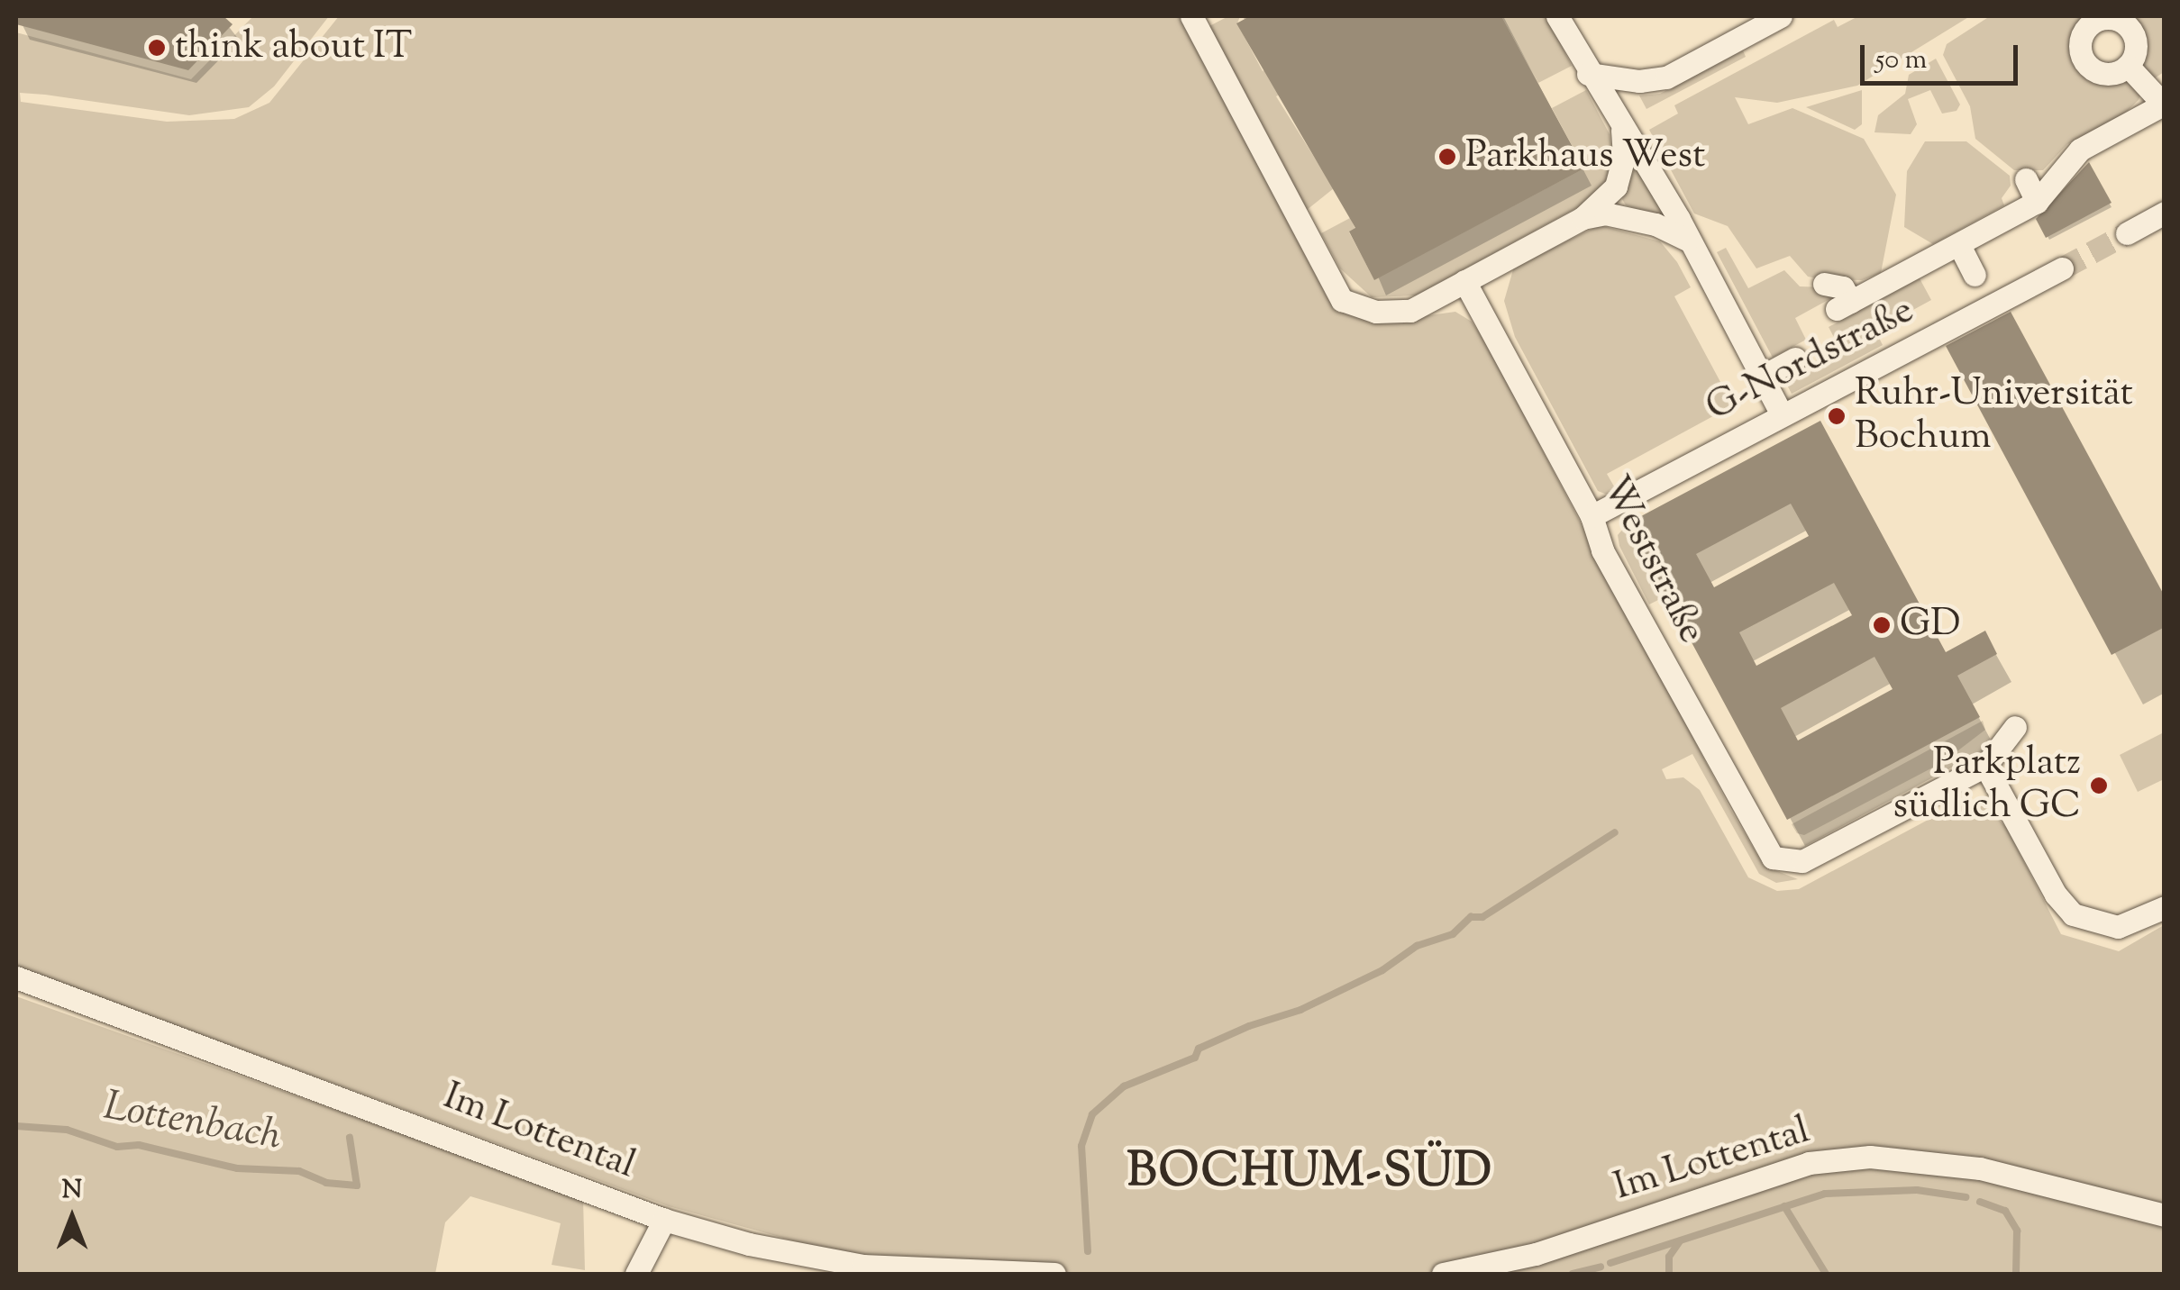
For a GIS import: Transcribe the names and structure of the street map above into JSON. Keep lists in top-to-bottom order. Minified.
{"streets":{"street":["G-Nordstraße","Weststraße","Im Lottental"]},"crossings":[["G-Nordstraße","Weststraße"]],"districts":["BOCHUM-SÜD"],"water":["Lottenbach"],"places":["think about IT","Parkhaus West","Ruhr-Universität Bochum","GD","Parkplatz südlich GC"],"scale_bar":"50 m","north":"top"}
